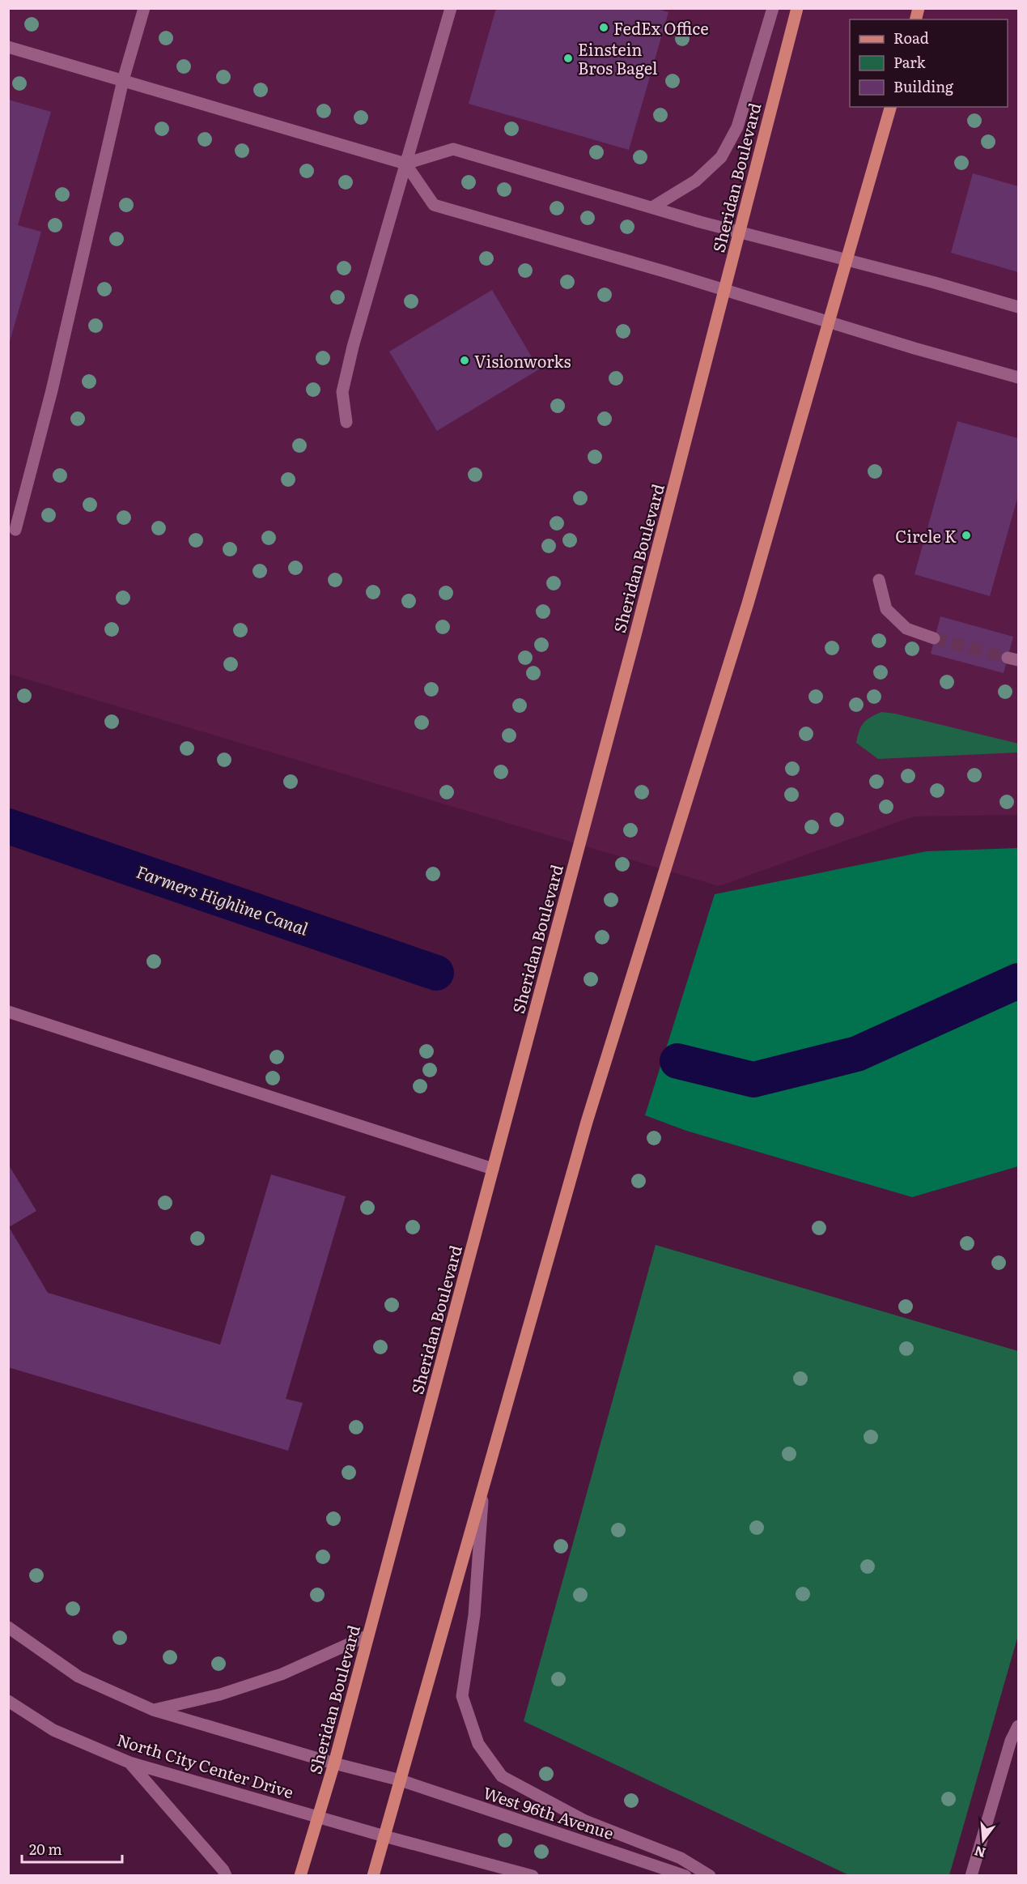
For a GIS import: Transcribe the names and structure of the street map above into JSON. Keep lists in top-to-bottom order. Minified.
{"streets":{"main road":["Sheridan Boulevard"],"street":["North City Center Drive","West 96th Avenue"]},"crossings":[["Sheridan Boulevard","North City Center Drive"]],"water":["Farmers Highline Canal"],"places":["FedEx Office","Einstein Bros Bagel","Visionworks","Circle K"],"legend":["Road","Park","Building"],"scale_bar":"20 m","north":"bottom"}
